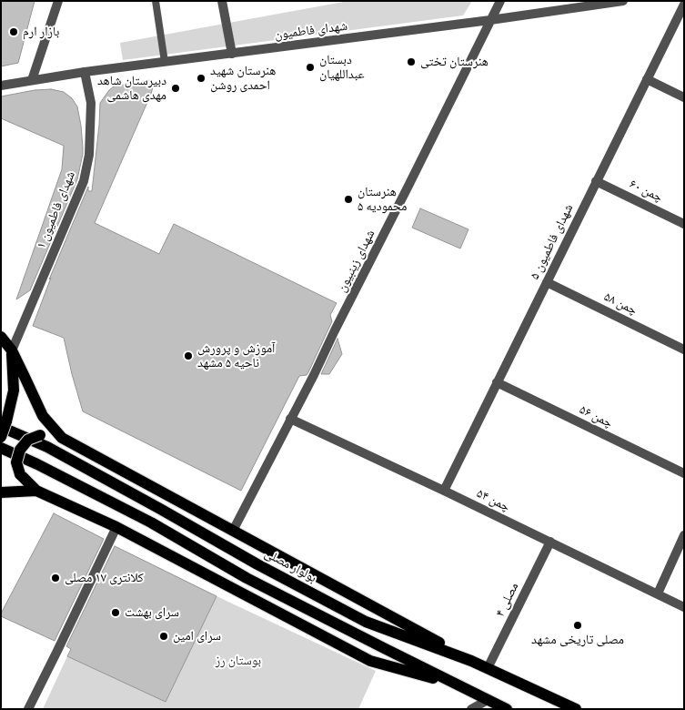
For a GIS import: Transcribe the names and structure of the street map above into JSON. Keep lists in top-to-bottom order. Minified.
{"streets":{"main road":["بولوار مصلی"],"street":["شهدای فاطمیون","چمن ۶۰","شهدای فاطمیون ۱","شهدای فاطمیون ۵","شهدای زینبیون","چمن ۵۸","چمن ۵۶","چمن ۵۴","مصلی ۴"]},"crossings":[["شهدای فاطمیون","شهدای فاطمیون ۱"],["شهدای فاطمیون","شهدای زینبیون"],["چمن ۶۰","شهدای فاطمیون ۵"],["شهدای فاطمیون ۵","چمن ۵۸"],["شهدای فاطمیون ۵","چمن ۵۶"],["شهدای فاطمیون ۵","چمن ۵۴"],["شهدای زینبیون","چمن ۵۴"],["چمن ۵۴","مصلی ۴"],["بولوار مصلی","مصلی ۴"]],"parks":["بوستان رز"],"places":["بازار ارم","هنرستان تختی","دبستان عبداللهیان","هنرستان شهید احمدی روشن","دبیرستان شاهد مهدی هاشمی","هنرستان محمودیه ۵","آموزش و پرورش ناحیه ۵ مشهد","کلانتری ۱۷ مصلی","سرای بهشت","مصلی تاریخی مشهد","سرای امین"]}
